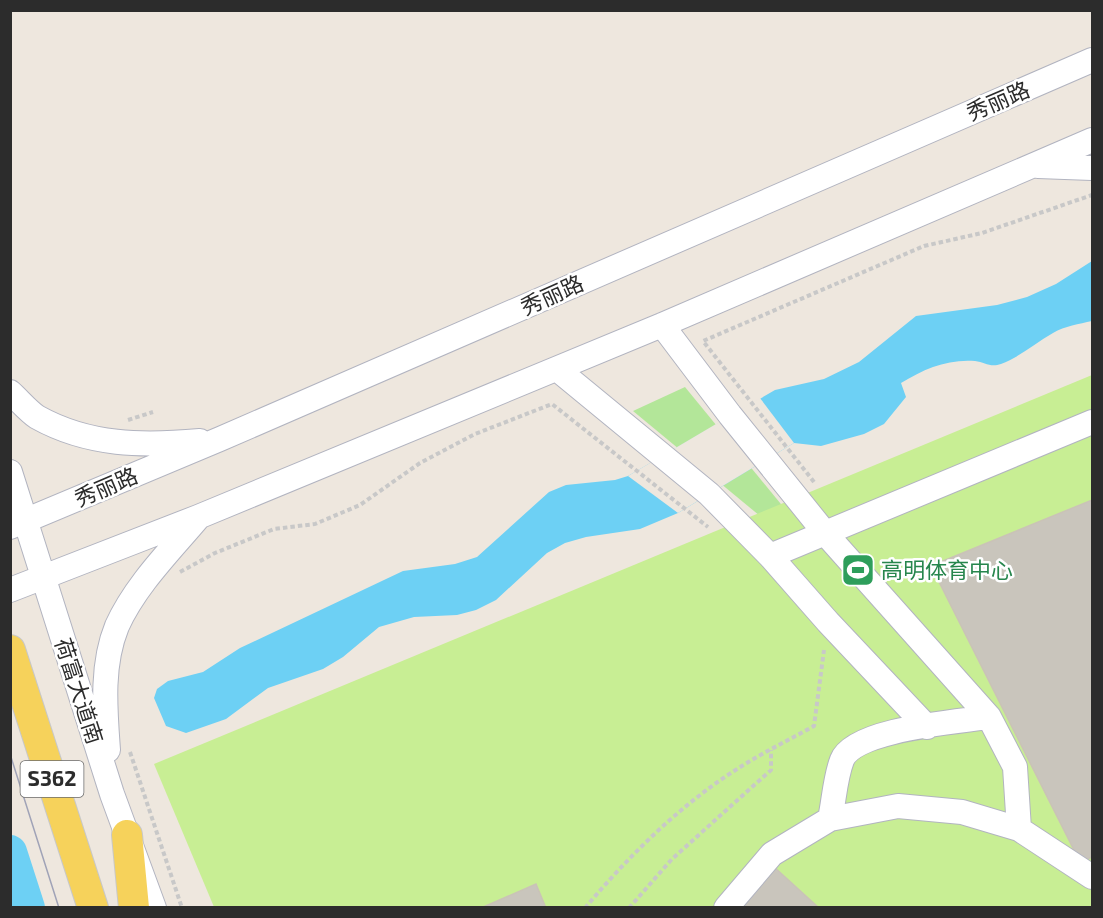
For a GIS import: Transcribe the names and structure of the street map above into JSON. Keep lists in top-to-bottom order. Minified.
{"streets":{"main road":["S362"],"street":["秀丽路","荷富大道南"]},"crossings":[["秀丽路","荷富大道南"]],"places":{"sports":["高明体育中心"]}}
